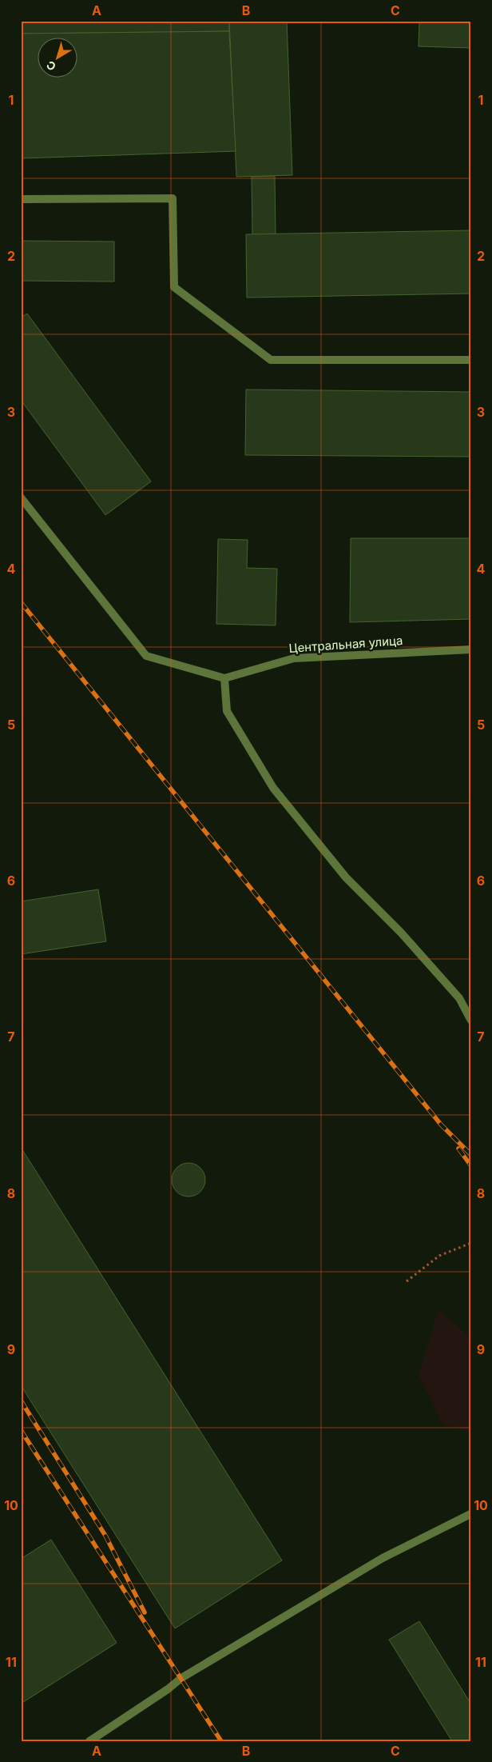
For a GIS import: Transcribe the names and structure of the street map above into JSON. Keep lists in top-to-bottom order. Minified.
{"streets":{"street":["Центральная улица"]},"north":"bottom left","grid":{"columns":["A","B","C"],"rows":["1","2","3","4","5","6","7","8","9","10","11"]}}
